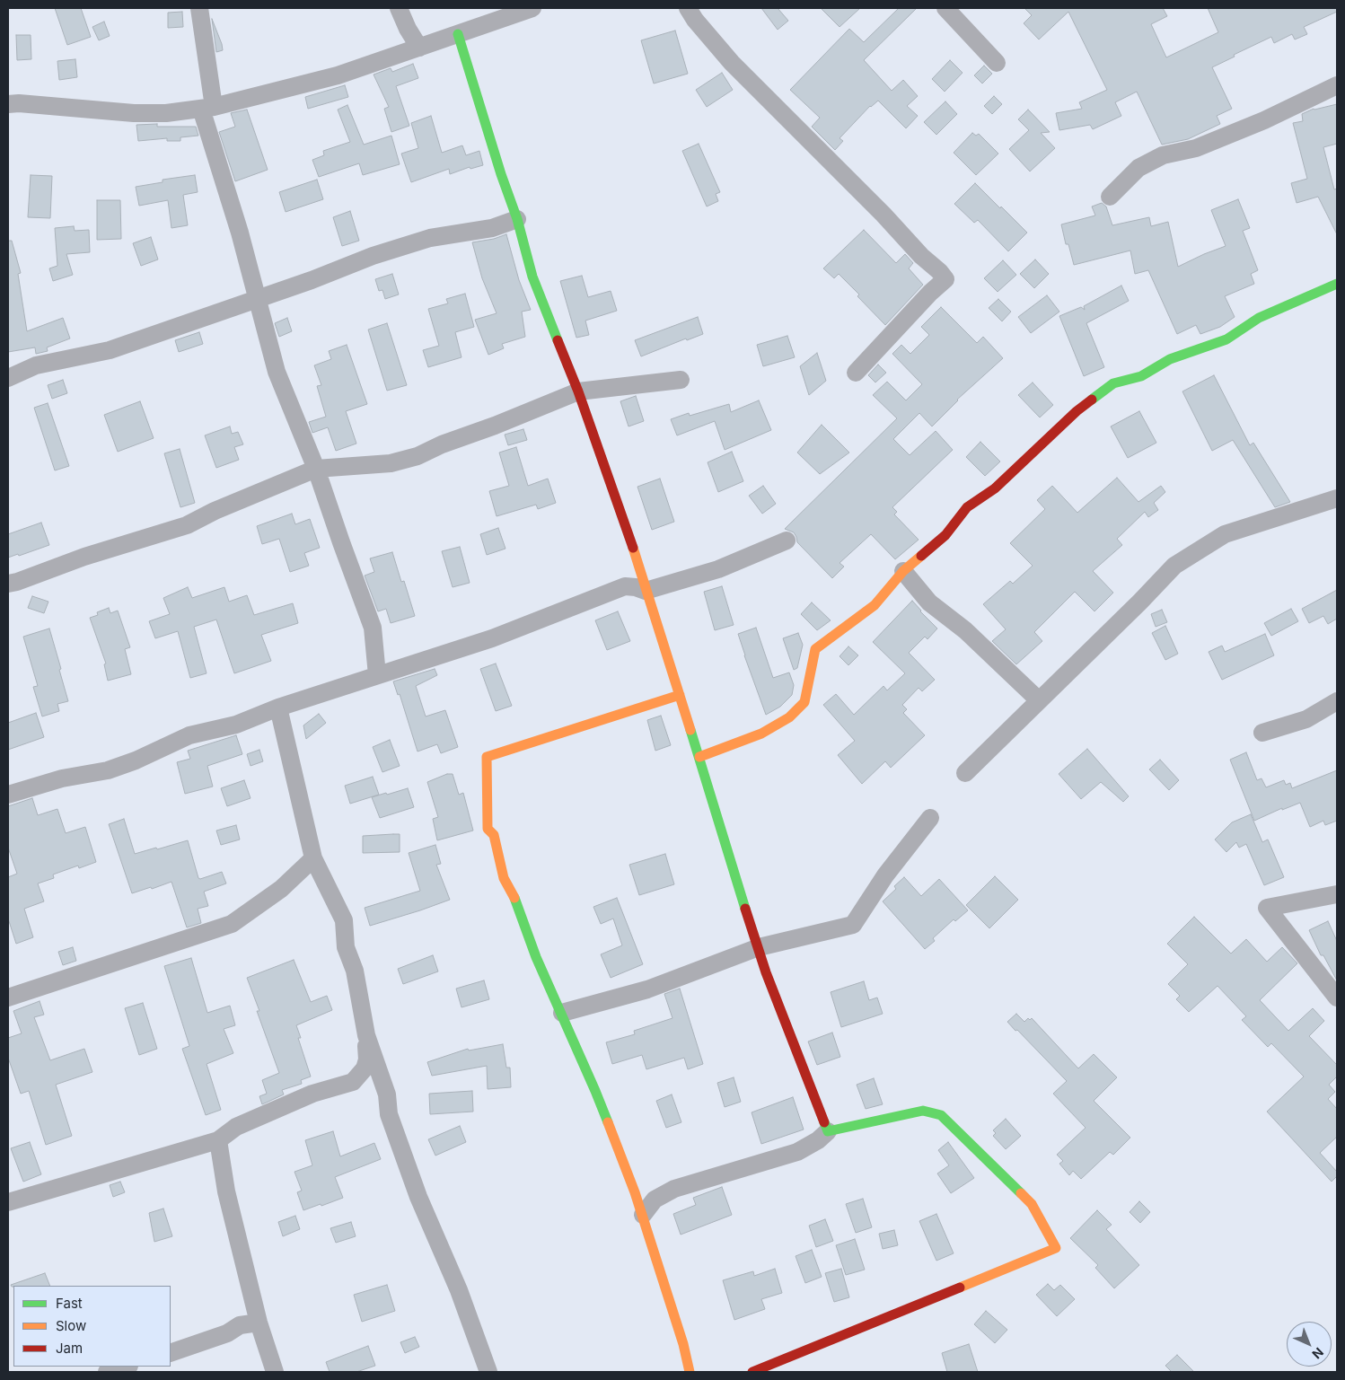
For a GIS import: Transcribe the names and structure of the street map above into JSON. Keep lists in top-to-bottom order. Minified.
{"legend":["Fast","Slow","Jam"],"north":"bottom right"}
